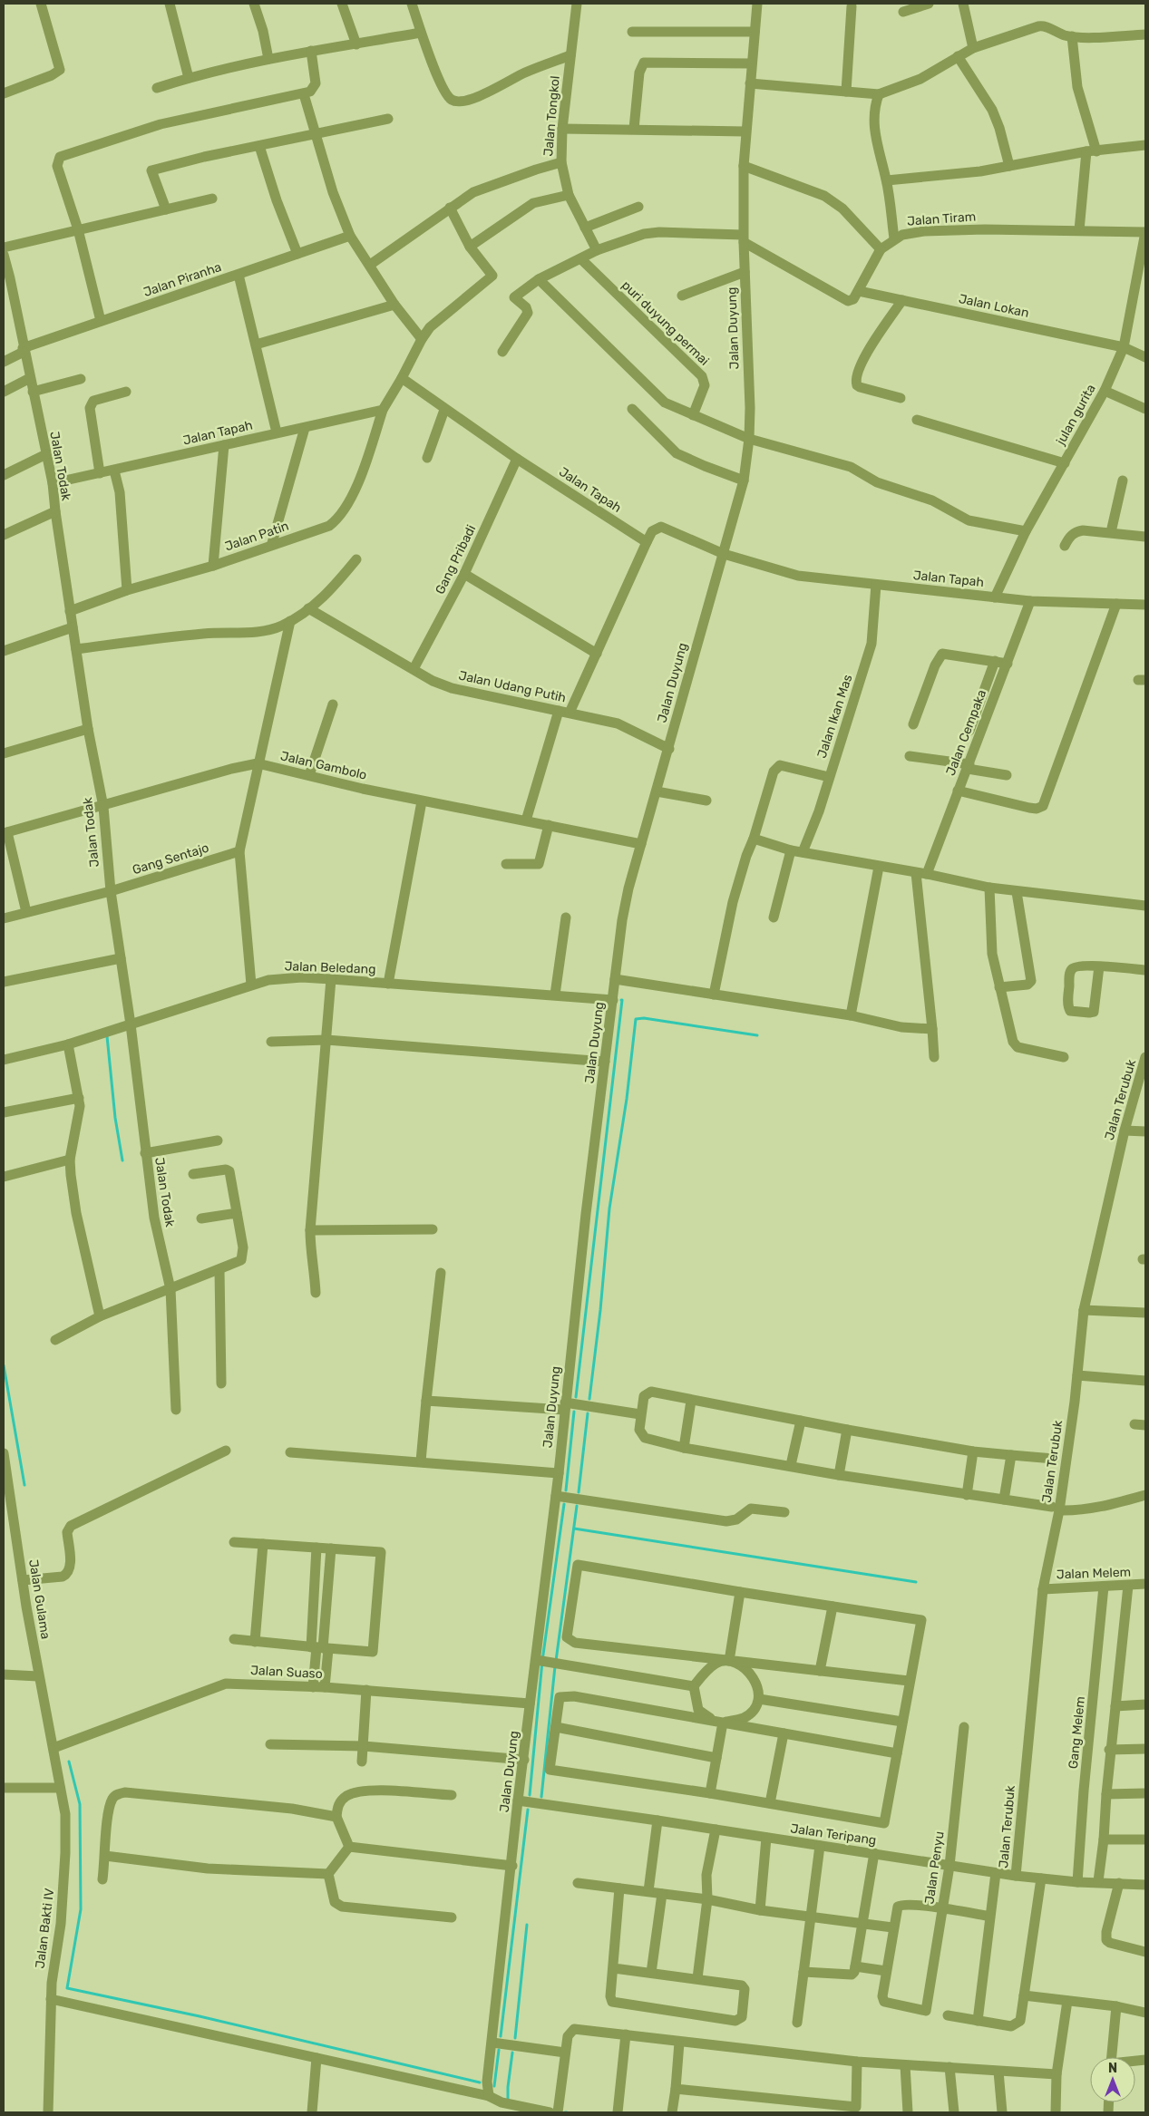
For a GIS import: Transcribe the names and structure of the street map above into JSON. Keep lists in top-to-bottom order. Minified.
{"streets":{"street":["Jalan Tongkol","Jalan Tiram","Jalan Piranha","Jalan Lokan","puri duyung permai","Jalan Duyung","julan gurita","Jalan Tapah","Jalan Todak","Jalan Patin","Gang Pribadi","Jalan Udang Putih","Jalan Ikan Mas","Jalan Cempaka","Jalan Gambolo","Gang Sentajo","Jalan Beledang","Jalan Terubuk","Jalan Melem","Jalan Gulama","Jalan Suaso","Gang Melem","Jalan Teripang","Jalan Penyu","Jalan Bakti IV"]},"crossings":[["Jalan Tiram","julan gurita"],["Jalan Piranha","Jalan Todak"],["Jalan Lokan","julan gurita"],["Jalan Duyung","Jalan Tapah"],["Jalan Duyung","Jalan Udang Putih"],["Jalan Duyung","Jalan Gambolo"],["Jalan Duyung","Jalan Beledang"],["Jalan Duyung","Jalan Suaso"],["Jalan Duyung","Jalan Teripang"],["julan gurita","Jalan Tapah"],["Jalan Tapah","Jalan Todak"],["Jalan Tapah","Jalan Patin"],["Jalan Tapah","Gang Pribadi"],["Jalan Tapah","Jalan Ikan Mas"],["Jalan Tapah","Jalan Cempaka"],["Jalan Todak","Jalan Patin"],["Jalan Todak","Jalan Gambolo"],["Jalan Todak","Gang Sentajo"],["Jalan Todak","Jalan Beledang"],["Gang Pribadi","Jalan Udang Putih"],["Jalan Terubuk","Jalan Melem"],["Jalan Terubuk","Jalan Teripang"],["Jalan Melem","Gang Melem"],["Jalan Gulama","Jalan Suaso"],["Jalan Gulama","Jalan Bakti IV"],["Jalan Suaso","Jalan Bakti IV"],["Gang Melem","Jalan Teripang"],["Jalan Teripang","Jalan Penyu"]],"north":"top"}
